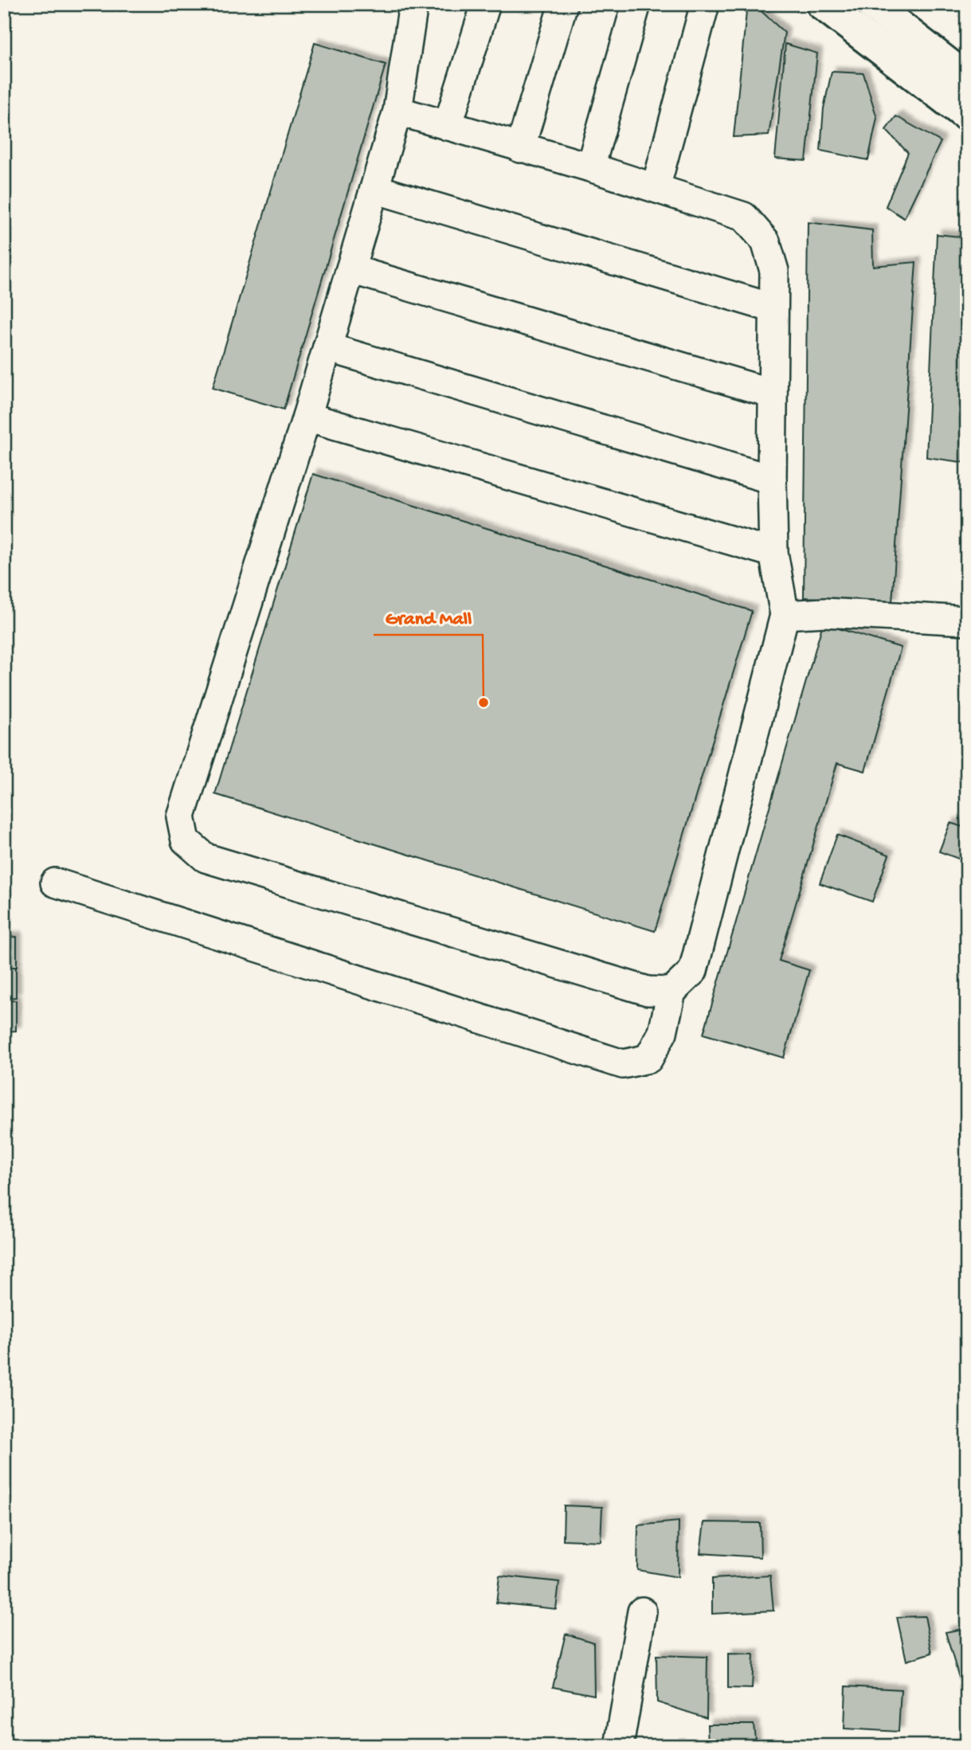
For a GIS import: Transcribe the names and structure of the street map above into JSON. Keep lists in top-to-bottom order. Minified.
{"places":["Grand Mall"]}
